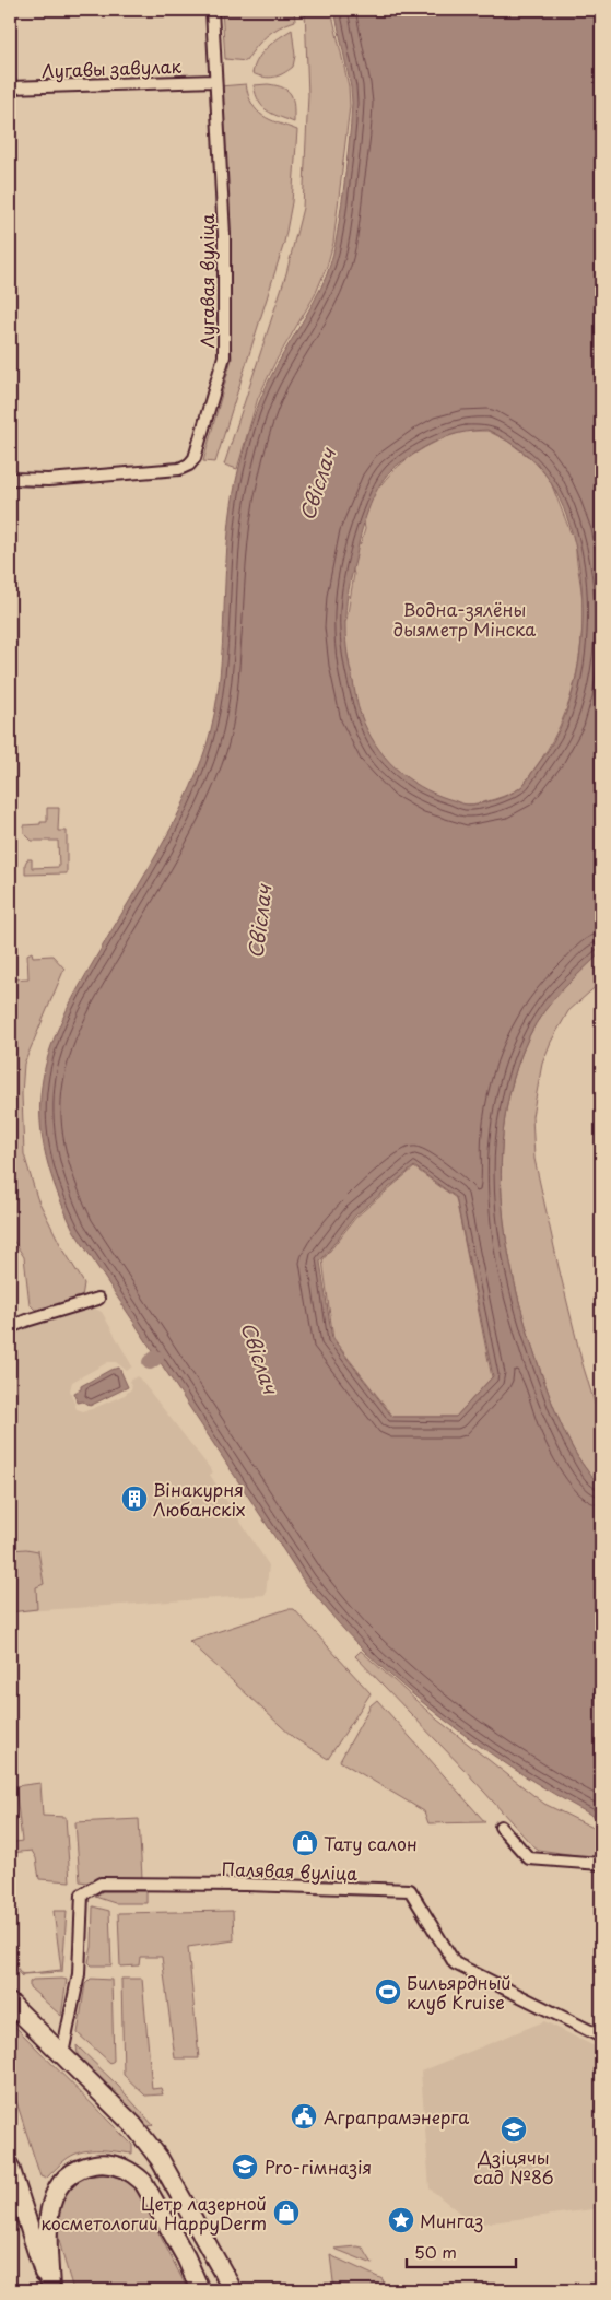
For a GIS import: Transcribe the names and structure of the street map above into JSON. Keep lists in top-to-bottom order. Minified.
{"streets":{"street":["Лугавы завулак","Лугавая вуліца","Палявая вуліца"]},"crossings":[["Лугавы завулак","Лугавая вуліца"]],"water":["Свіслач"],"parks":["Водна-зялёны дыяметр Мінска"],"places":{"building":["Вінакурня Любанскіх"],"shop":["Тату салон","Цетр лазерной косметологии HappyDerm"],"sports":["Бильярдный клуб Kruise"],"public building":["Аграпрамэнерга"],"school or university":["Дзіцячы сад №86","Pro-гімназія"],"place":["Мингаз"]},"scale_bar":"50 m"}
